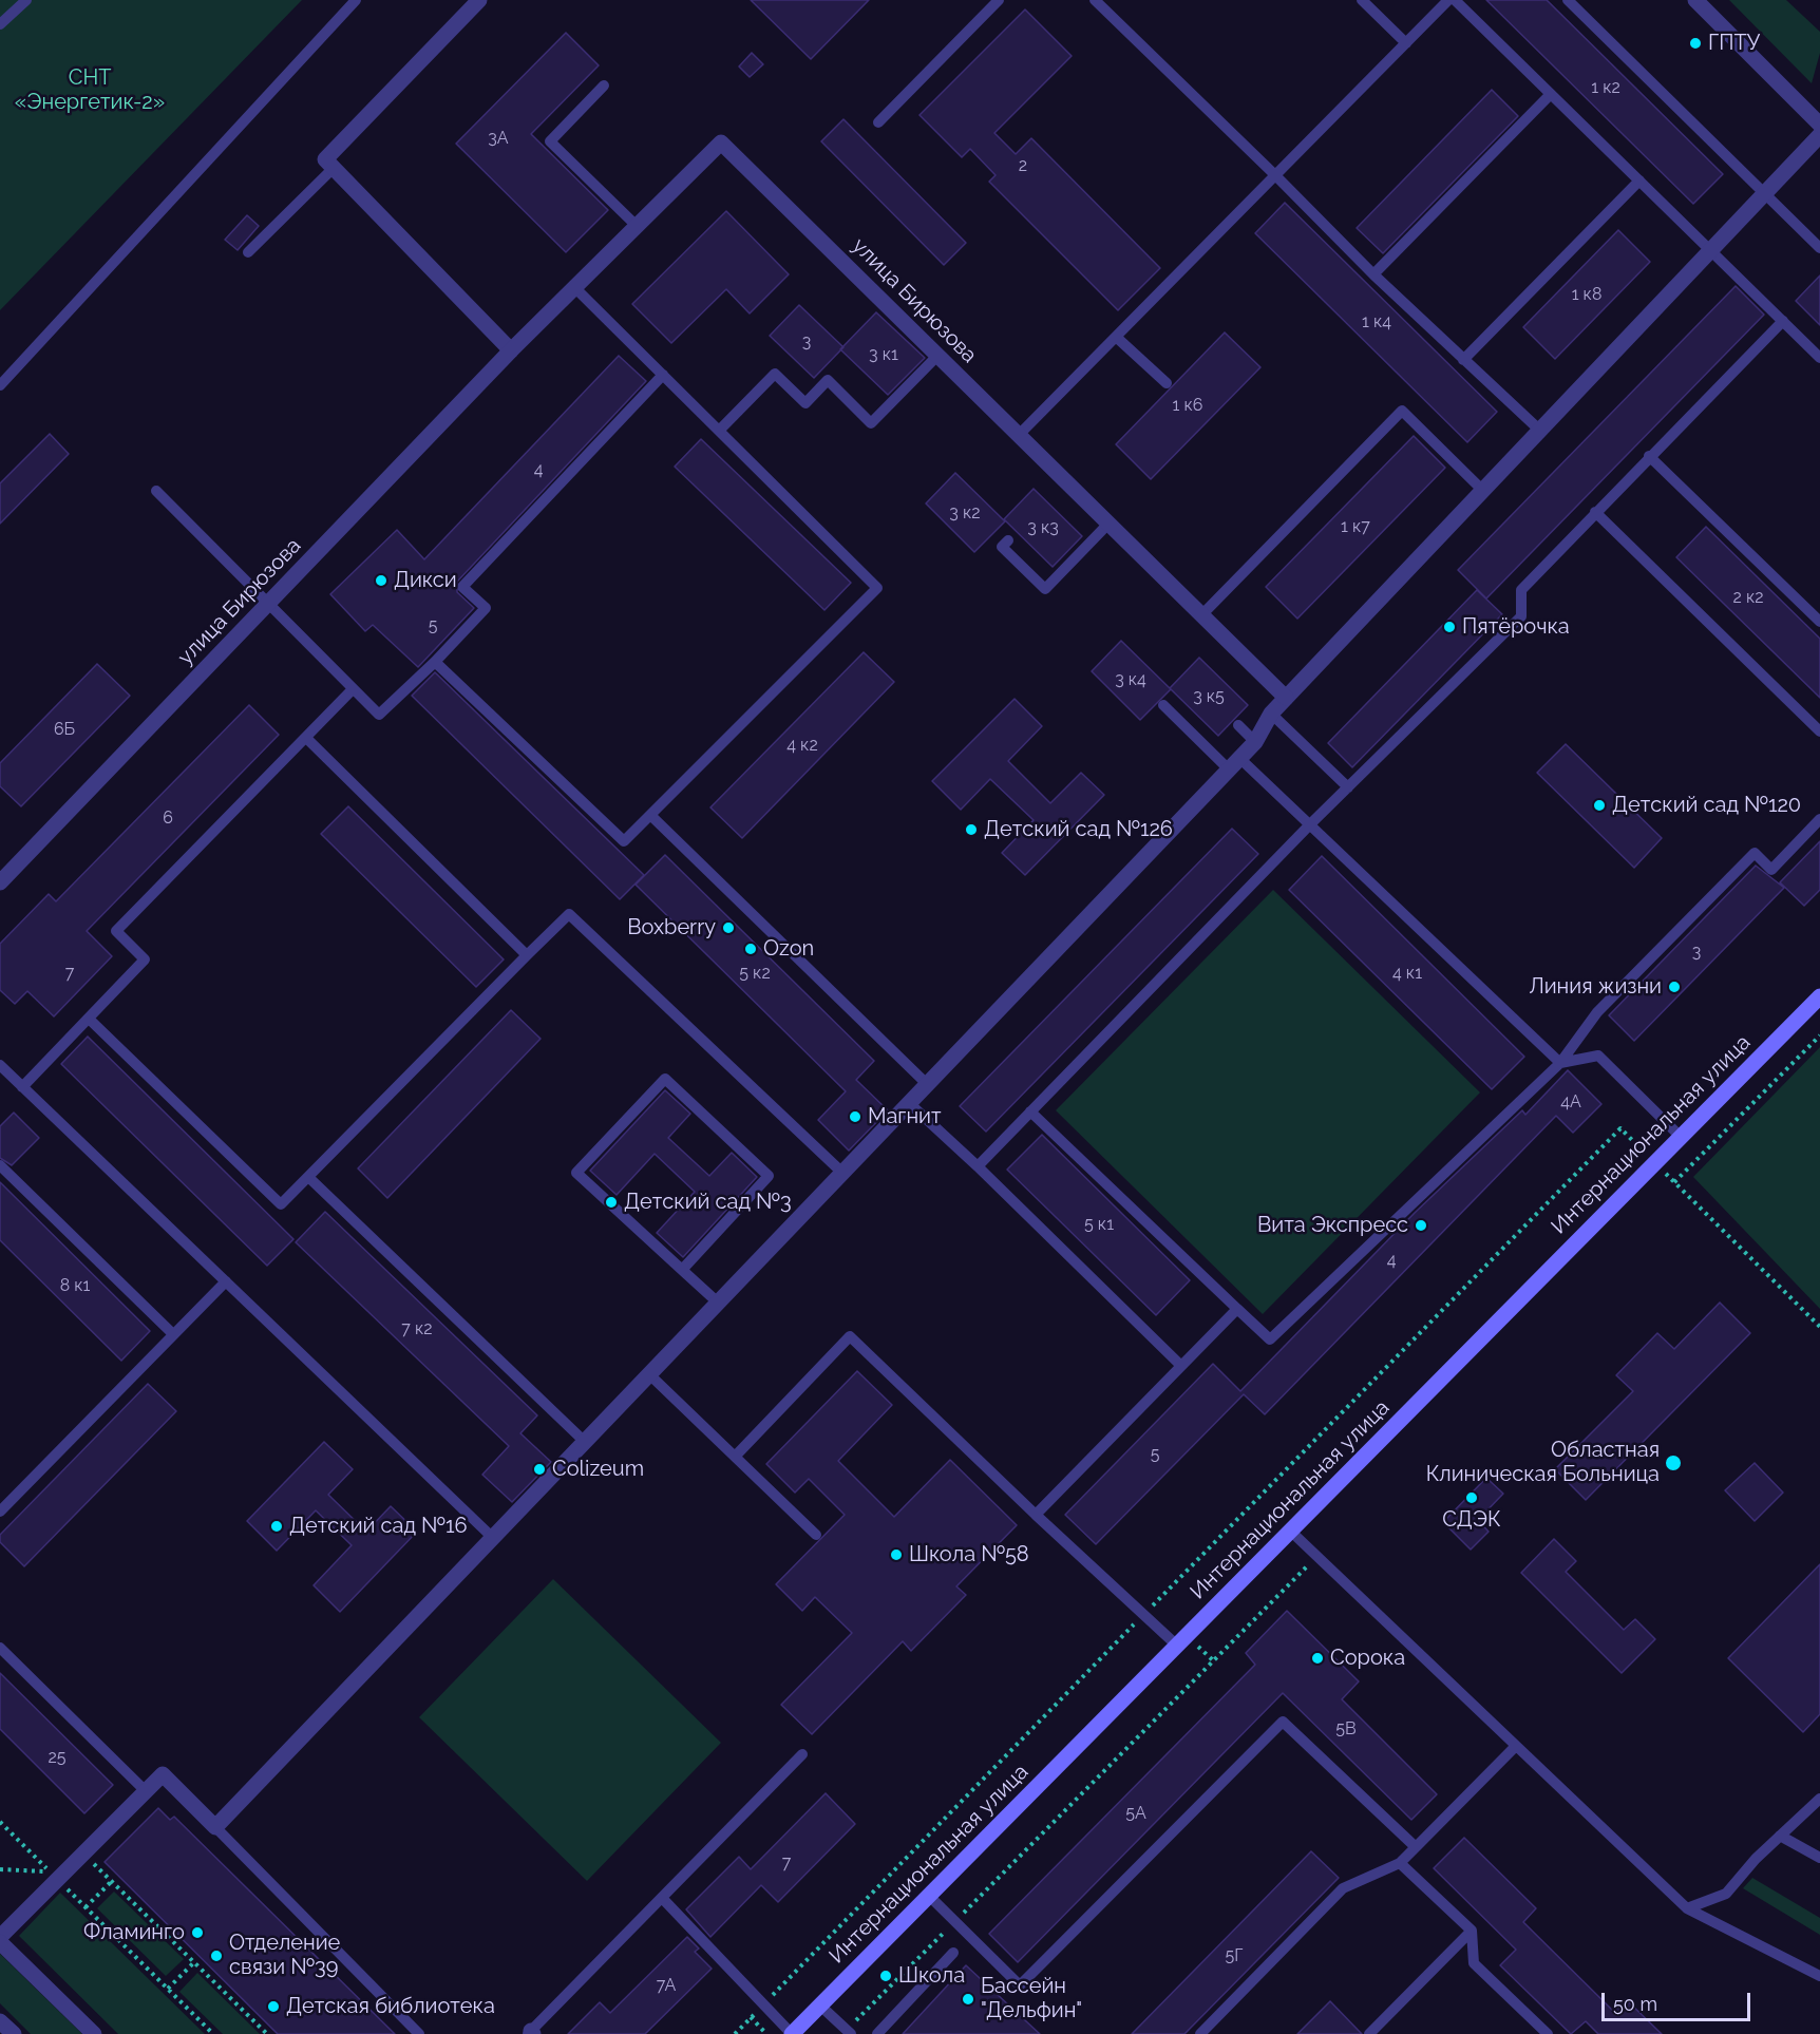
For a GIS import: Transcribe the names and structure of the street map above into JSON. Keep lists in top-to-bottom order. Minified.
{"streets":{"main road":["Интернациональная улица"],"street":["улица Бирюзова"]},"parks":["СНТ «Энергетик-2»"],"places":["ГПТУ","Дикси","Пятёрочка","Детский сад №120","Детский сад №126","Boxberry","Ozon","Линия жизни","Магнит","Детский сад №3","Вита Экспресс","Областная Клиническая Больница","Colizeum","СДЭК","Детский сад №16","Школа №58","Сорока","Фламинго","Отделение связи №39","Школа","Бассейн \"Дельфин\"","Детская библиотека"],"house_numbers":["1 к2","3А","2","1 к8","1 к4","3","3 к1","1 к6","4","3 к2","1 к7","3 к3","2 к2","5","3 к4","3 к5","6Б","4 к2","6","3","7","5 к2","4 к1","4А","5 к1","4","8 к1","7 к2","5","5В","25","5А","7","5Г","7А"],"scale_bar":"50 m"}
